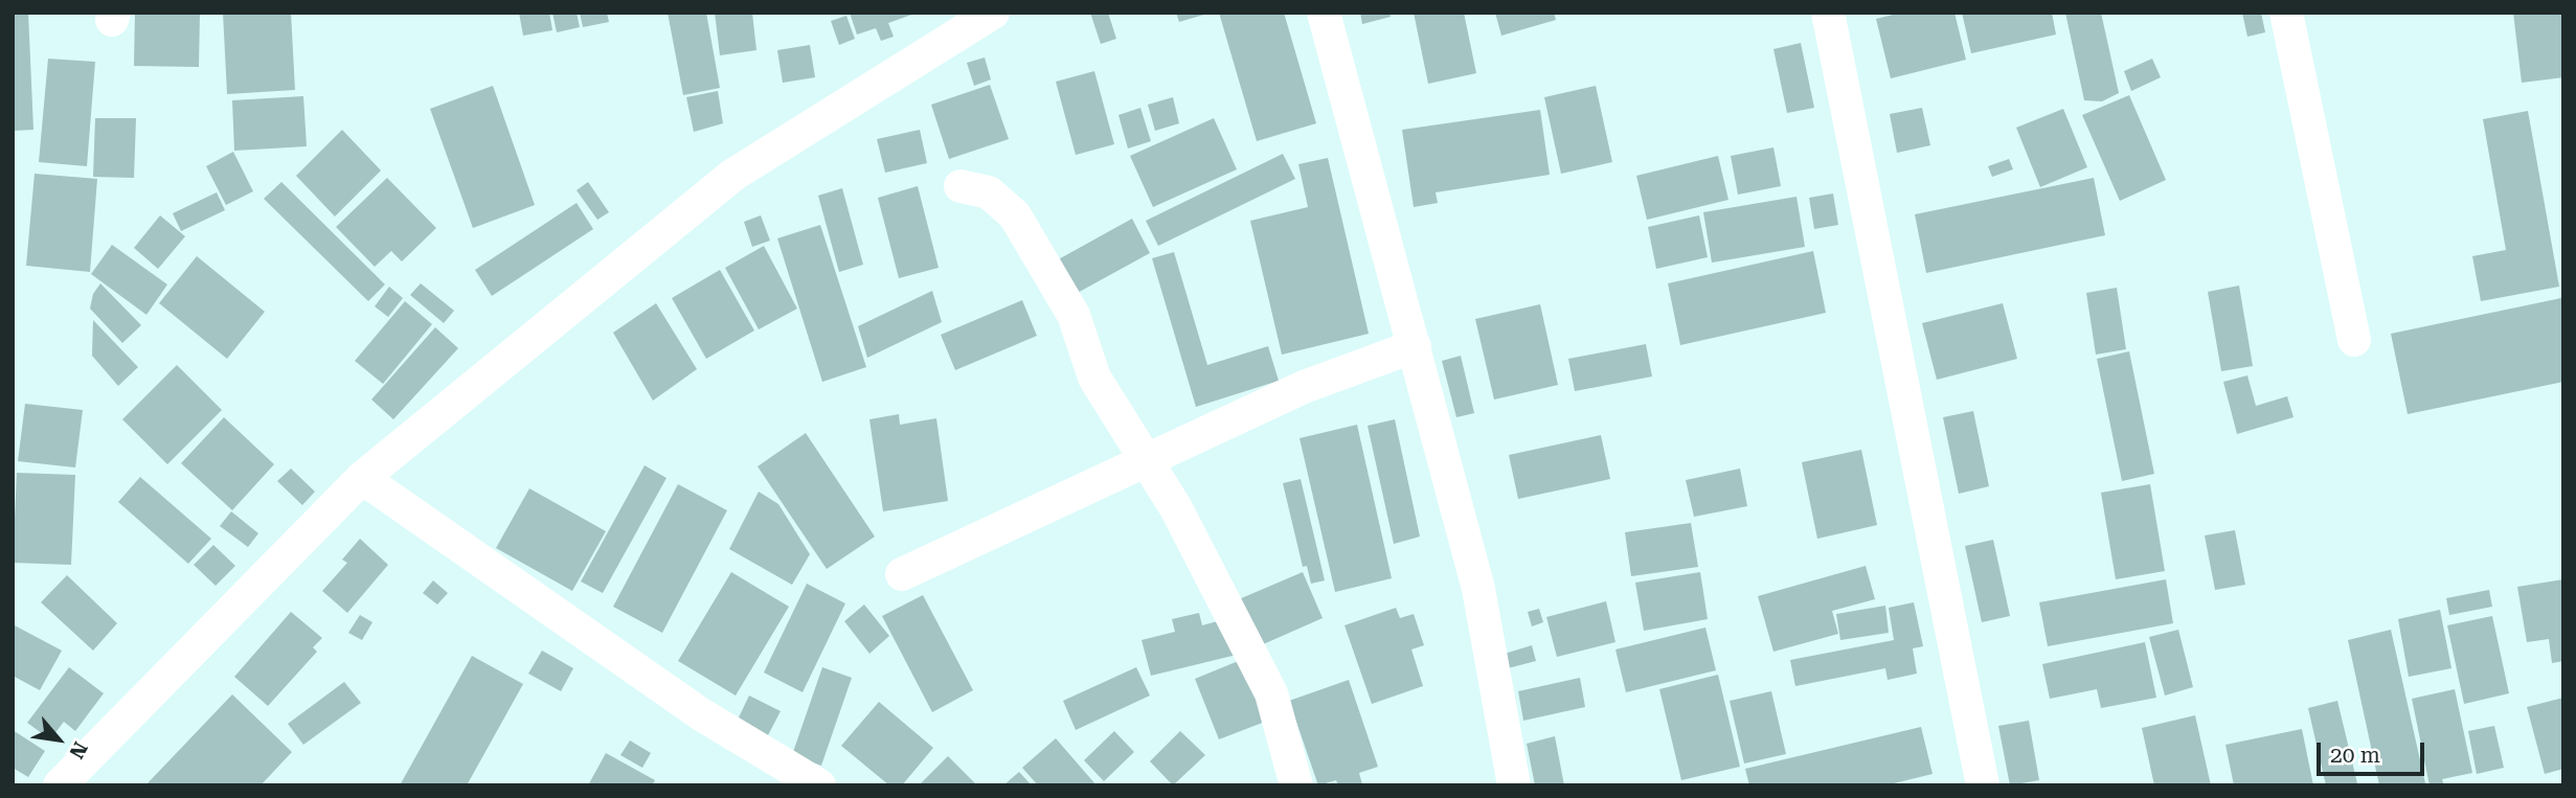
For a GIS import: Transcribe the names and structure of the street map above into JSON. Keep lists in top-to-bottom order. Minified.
{"scale_bar":"20 m","north":"bottom right"}
